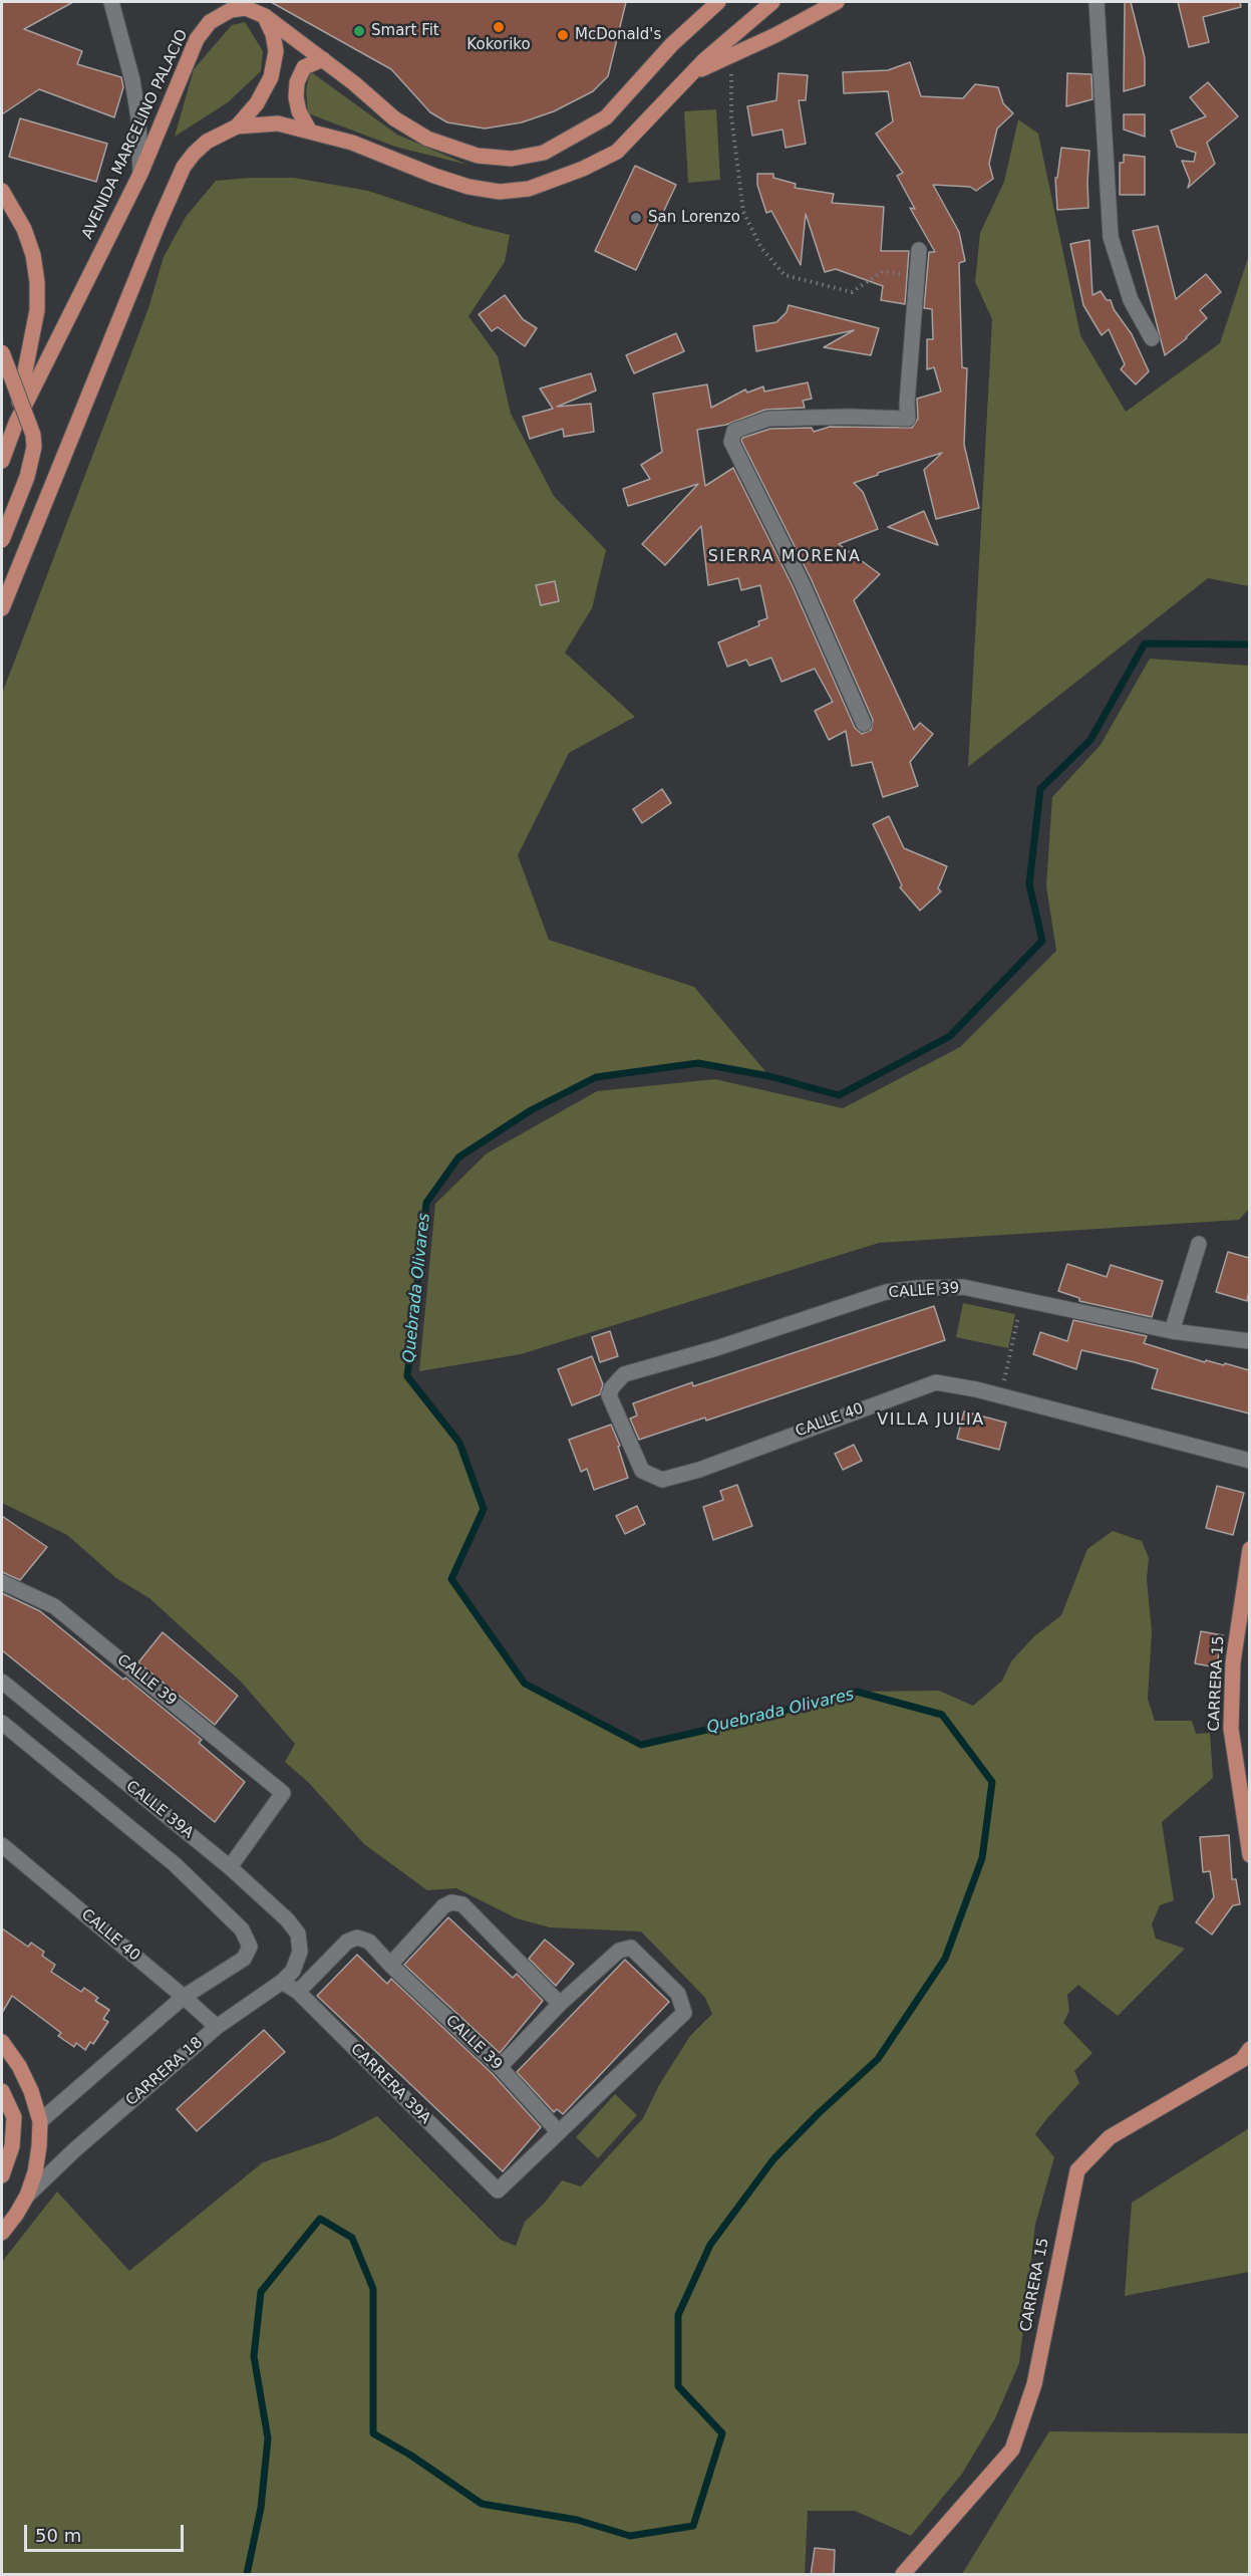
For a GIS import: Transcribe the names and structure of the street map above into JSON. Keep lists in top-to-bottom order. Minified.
{"streets":{"main road":["AVENIDA MARCELINO PALACIO","CARRERA 15"],"street":["CALLE 39","CALLE 40","CALLE 39A","CARRERA 18","CARRERA 39A"]},"crossings":[["CALLE 39","CALLE 40"],["CALLE 39","CALLE 39A"],["CALLE 39","CARRERA 39A"],["CALLE 40","CARRERA 18"],["CALLE 39A","CARRERA 18"],["CARRERA 18","CARRERA 39A"]],"districts":["SIERRA MORENA","VILLA JULIA"],"water":["Quebrada Olivares"],"places":["Kokoriko","Smart Fit","McDonald's","San Lorenzo"],"scale_bar":"50 m"}
